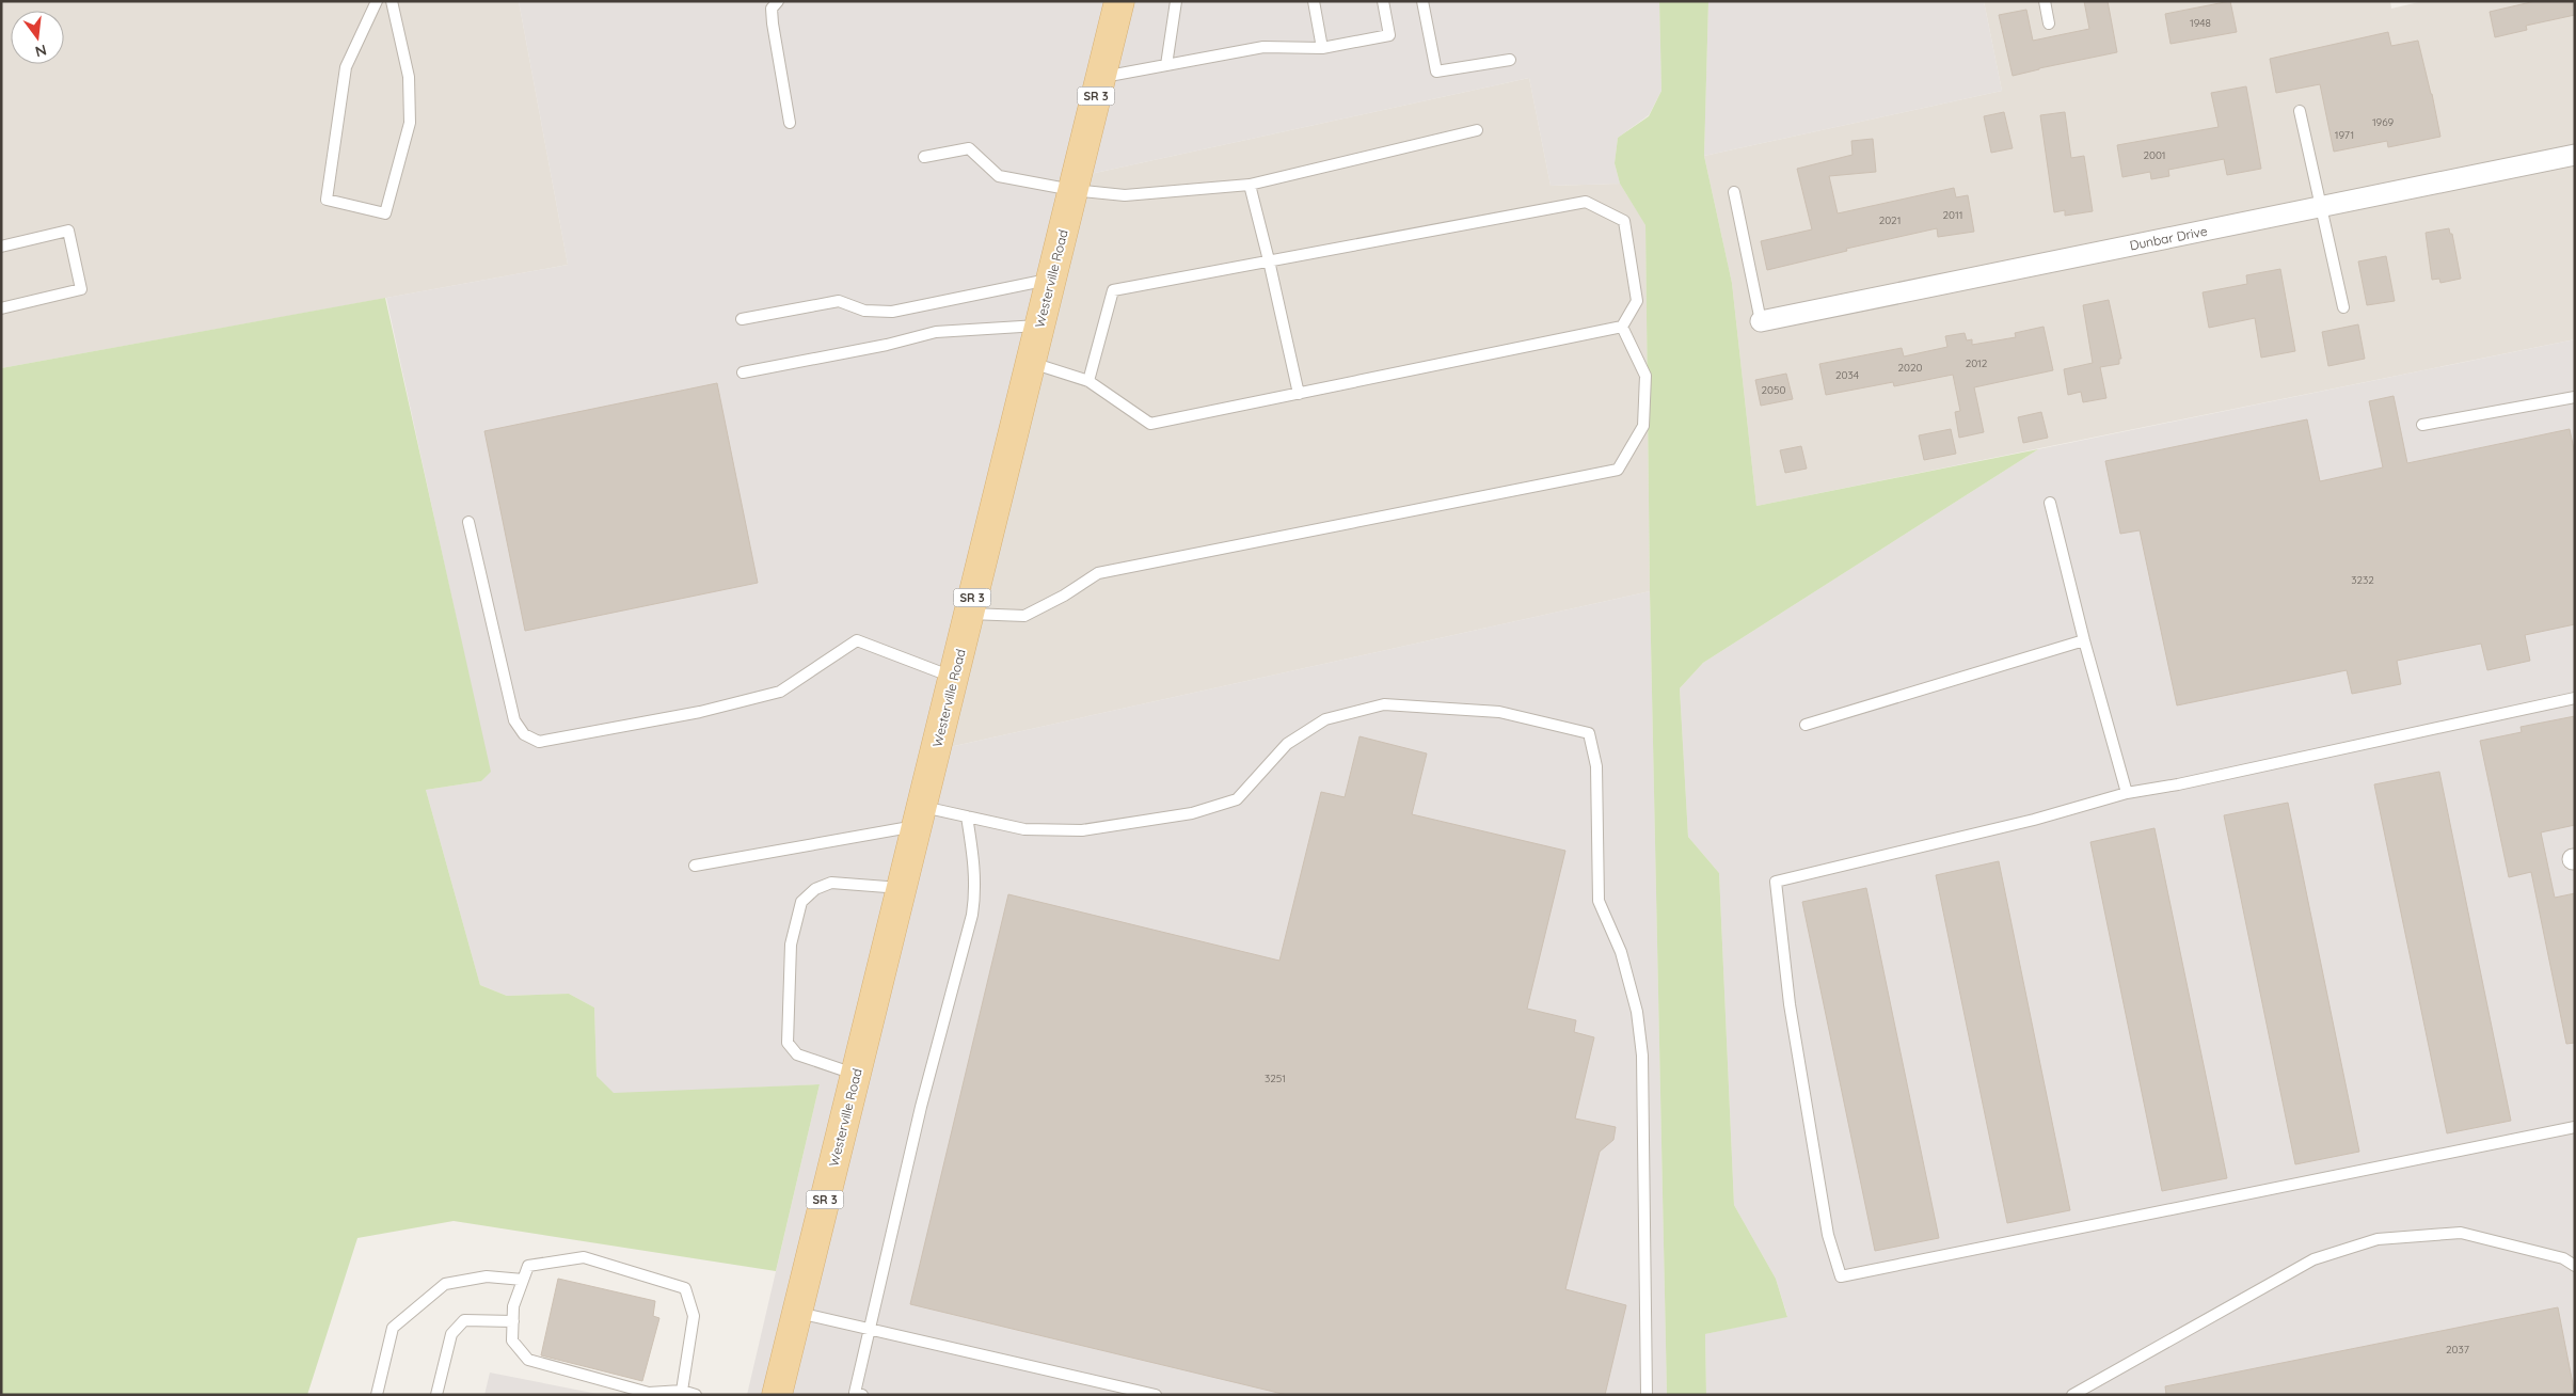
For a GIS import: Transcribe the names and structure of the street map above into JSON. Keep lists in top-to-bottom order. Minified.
{"streets":{"main road":["SR 3","Westerville Road"],"street":["Dunbar Drive"]},"house_numbers":["1948","1969","1971","2001","2011","2021","2012","2020","2034","2050","3232","3251","2037"],"north":"bottom"}
